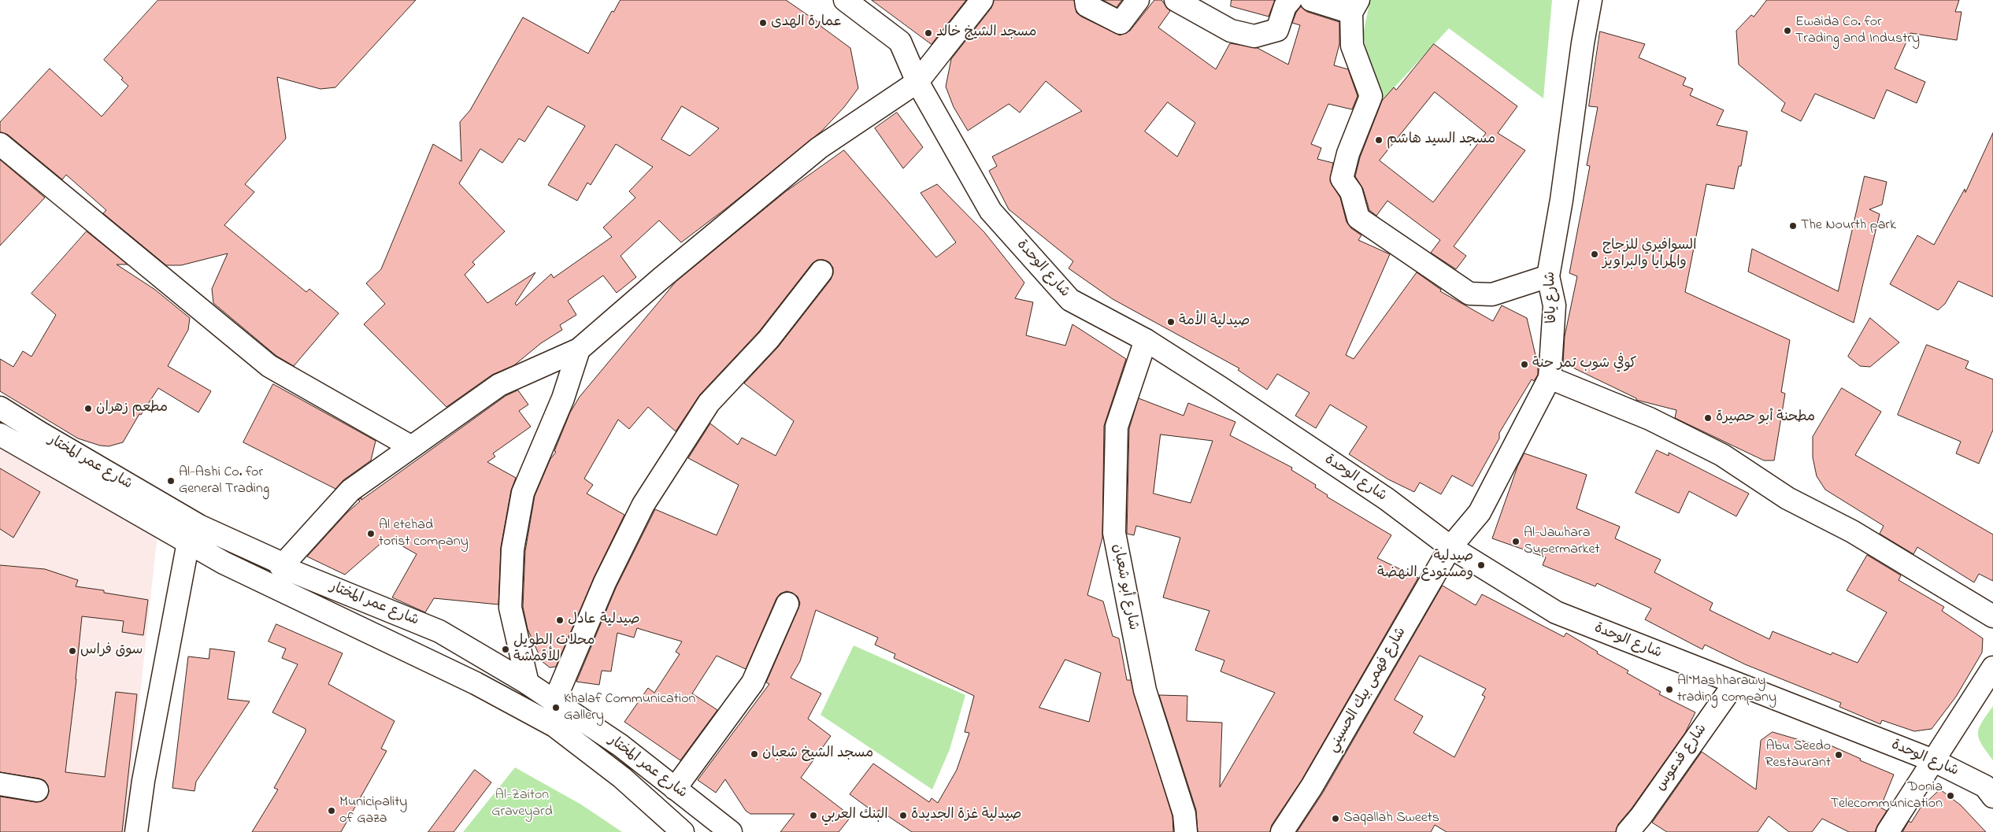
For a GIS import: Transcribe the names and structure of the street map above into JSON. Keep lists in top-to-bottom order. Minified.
{"streets":{"street":["شارع الوحدة","شارع يافا","شارع عمر المختار","شارع أبو شعبان","شارع فهمى بيك الحسيني","شارع فدعوس"]},"crossings":[["شارع الوحدة","شارع يافا"],["شارع الوحدة","شارع أبو شعبان"],["شارع الوحدة","شارع فهمى بيك الحسيني"],["شارع الوحدة","شارع فدعوس"],["شارع يافا","شارع فهمى بيك الحسيني"]],"parks":["Al-Zaiton Graveyard"],"places":["عمارة الهدى","Ewaida Co. for Trading and Industry","مسجد الشيخ خالد","مسجد السيد هاشم","The Nourth park","السوافيري للزجاج والمرايا والبراويز","صيدلية الأمة","كوفي شوب تمر حنة","مطعم زهران","مطحنة أبو حصيرة","Al-Ashi Co. for General Trading","Al etehad torist company","Al-Jawhara Supermarket","صيدلية ومستودع النهضة","صيدلية عادل","محلات الطويل للأقمشة","سوق فراس","Al Mashharawy trading company","Khalaf Communication Gallery","مسجد الشيخ شعبان","Abu Seedo Restaurant","Donia Telecommunication","Municipality of Gaza","البنك العربي","صيدلية غزة الجديدة","Saqallah Sweets"]}
